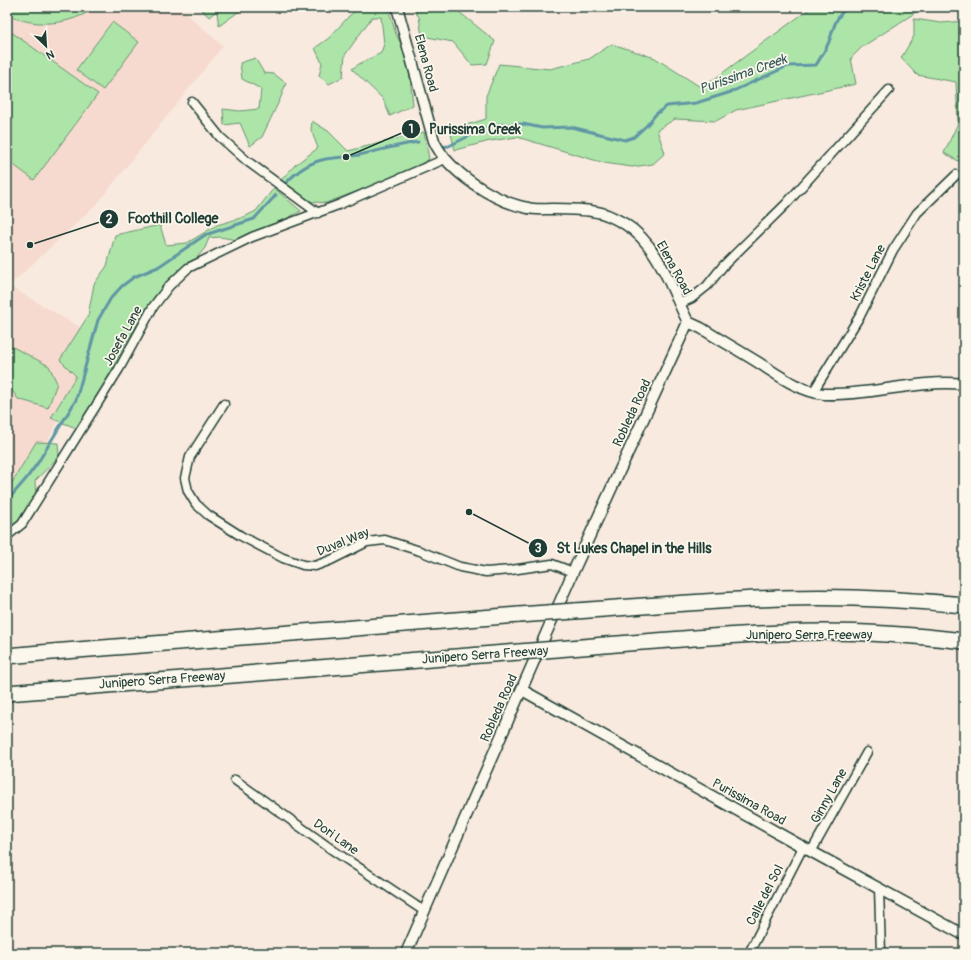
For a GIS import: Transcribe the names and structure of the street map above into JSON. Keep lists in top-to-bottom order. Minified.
{"streets":{"highway":["Junipero Serra Freeway"],"street":["Elena Road","Kriste Lane","Josefa Lane","Robleda Road","Duval Way","Ginny Lane","Purissima Road","Dori Lane","Calle del Sol"]},"crossings":[["Elena Road","Josefa Lane"],["Elena Road","Robleda Road"],["Robleda Road","Duval Way"],["Robleda Road","Purissima Road"],["Robleda Road","Dori Lane"],["Ginny Lane","Purissima Road"],["Ginny Lane","Calle del Sol"],["Purissima Road","Calle del Sol"]],"water":["Purissima Creek"],"places":["Purissima Creek","Foothill College","St Lukes Chapel in the Hills"],"north":"bottom right"}
